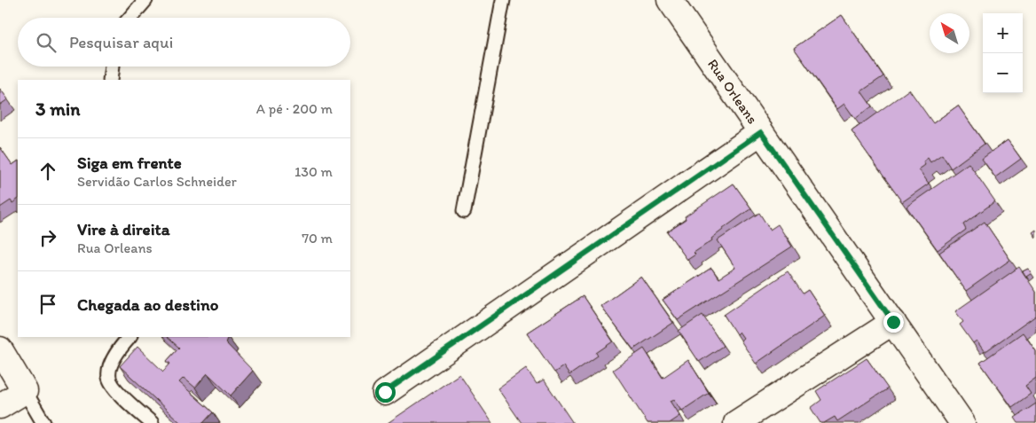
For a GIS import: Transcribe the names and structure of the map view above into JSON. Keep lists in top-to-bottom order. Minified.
{"streets":{"street":["Rua Orleans"]},"north":"top left","page":{"map_buttons":["+","−"],"search":"Pesquisar aqui","heading":["3 min","A pé · 200 m"],"list":[["Siga em frente","Servidão Carlos Schneider","130 m"],["Vire à direita","Rua Orleans","70 m"],"Chegada ao destino"]}}
